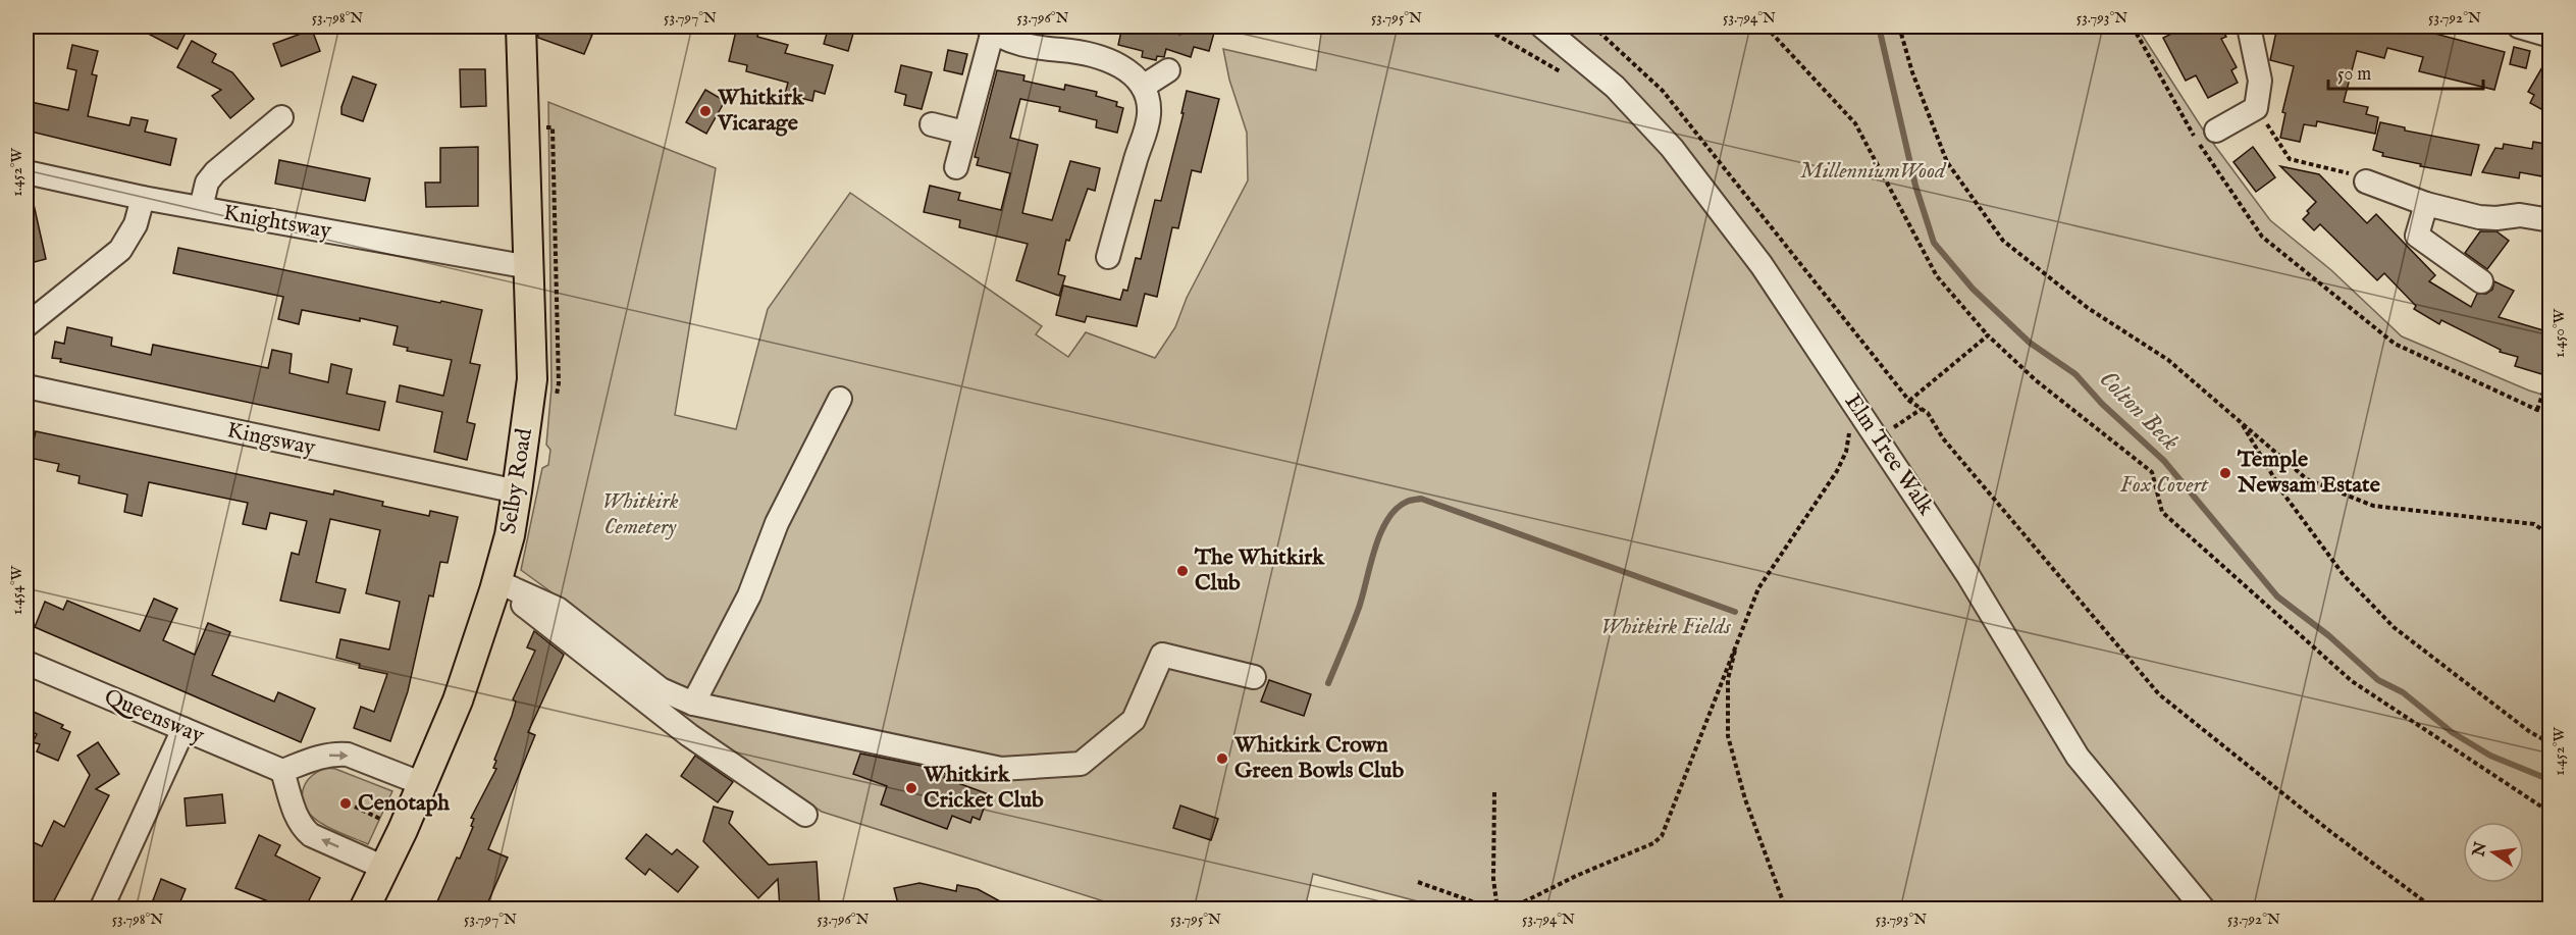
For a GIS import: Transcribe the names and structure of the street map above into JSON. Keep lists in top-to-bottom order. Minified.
{"streets":{"main road":["Selby Road"],"street":["Knightsway","Kingsway","Elm Tree Walk","Queensway"]},"crossings":[["Knightsway","Selby Road"],["Kingsway","Selby Road"]],"water":["Colton Beck"],"parks":["MillenniumWood","Fox Covert","Whitkirk Cemetery","Whitkirk Fields"],"places":["Whitkirk Vicarage","Temple Newsam Estate","The Whitkirk Club","Whitkirk Crown Green Bowls Club","Whitkirk Cricket Club","Cenotaph"],"scale_bar":"50 m","north":"left","coordinates":["53.798°N","53.797°N","53.796°N","53.795°N","53.794°N","53.793°N","53.792°N","1.452°W","1.450°W","1.454°W"]}
